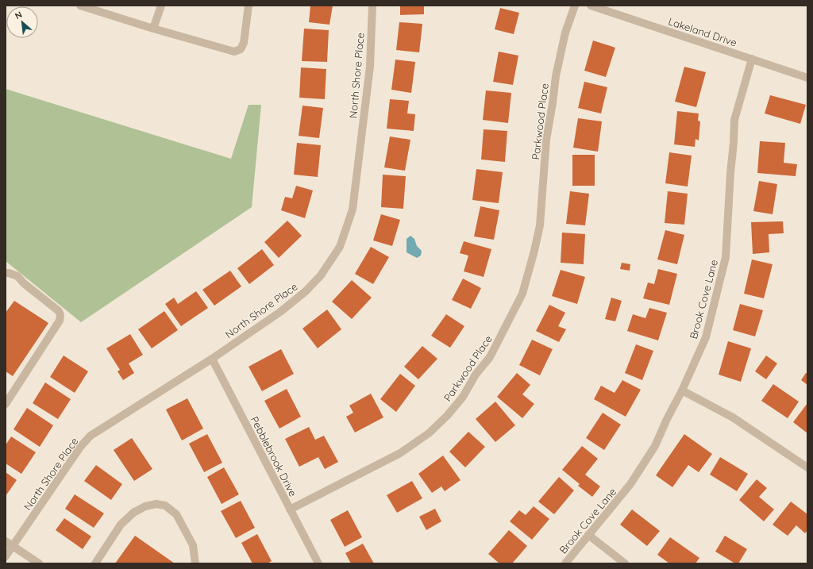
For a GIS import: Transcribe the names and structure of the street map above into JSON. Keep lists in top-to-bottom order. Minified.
{"streets":{"street":["Lakeland Drive","North Shore Place","Parkwood Place","Brook Cove Lane","Pebblebrook Drive"]},"crossings":[["Lakeland Drive","Brook Cove Lane"],["North Shore Place","Pebblebrook Drive"],["Parkwood Place","Pebblebrook Drive"]],"north":"top left"}
